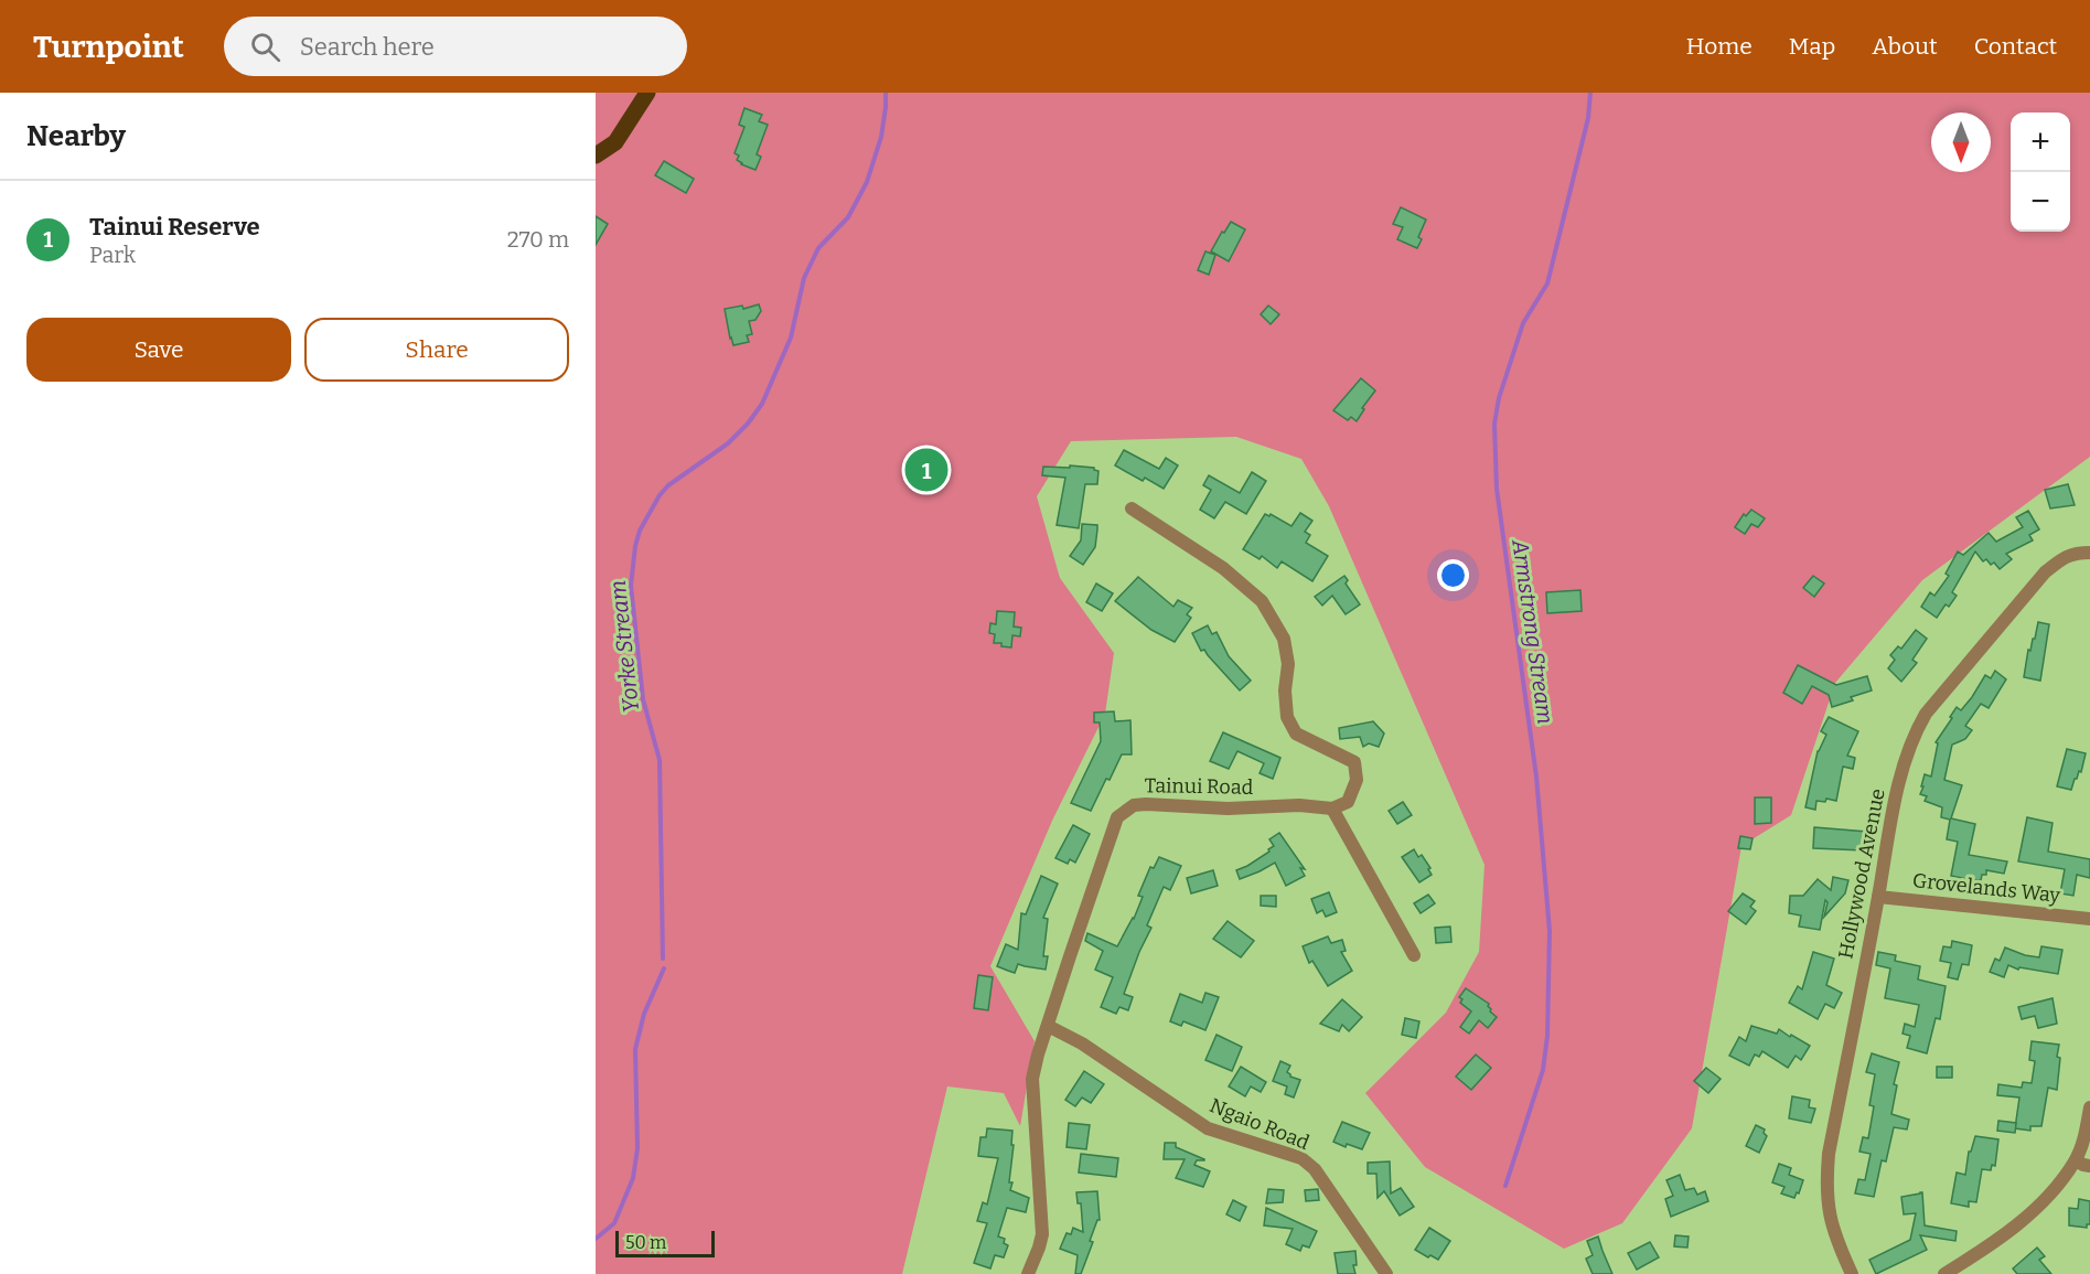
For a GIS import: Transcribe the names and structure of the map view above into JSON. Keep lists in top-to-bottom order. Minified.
{"streets":{"street":["Tainui Road","Hollywood Avenue","Grovelands Way","Ngaio Road"]},"crossings":[["Tainui Road","Ngaio Road"],["Hollywood Avenue","Grovelands Way"]],"water":["Armstrong Stream","Yorke Stream"],"scale_bar":"50 m","north":"bottom","page":{"header":"Turnpoint","search":"Search here","nav":["Home","Map","About","Contact"],"heading":"Nearby","map_buttons":["+","−"],"list":[{"mark":"1","name":"Tainui Reserve","note":"Park","value":"270 m"}],"buttons":["Save","Share"],"pins":"1","scale":"50 m"}}
